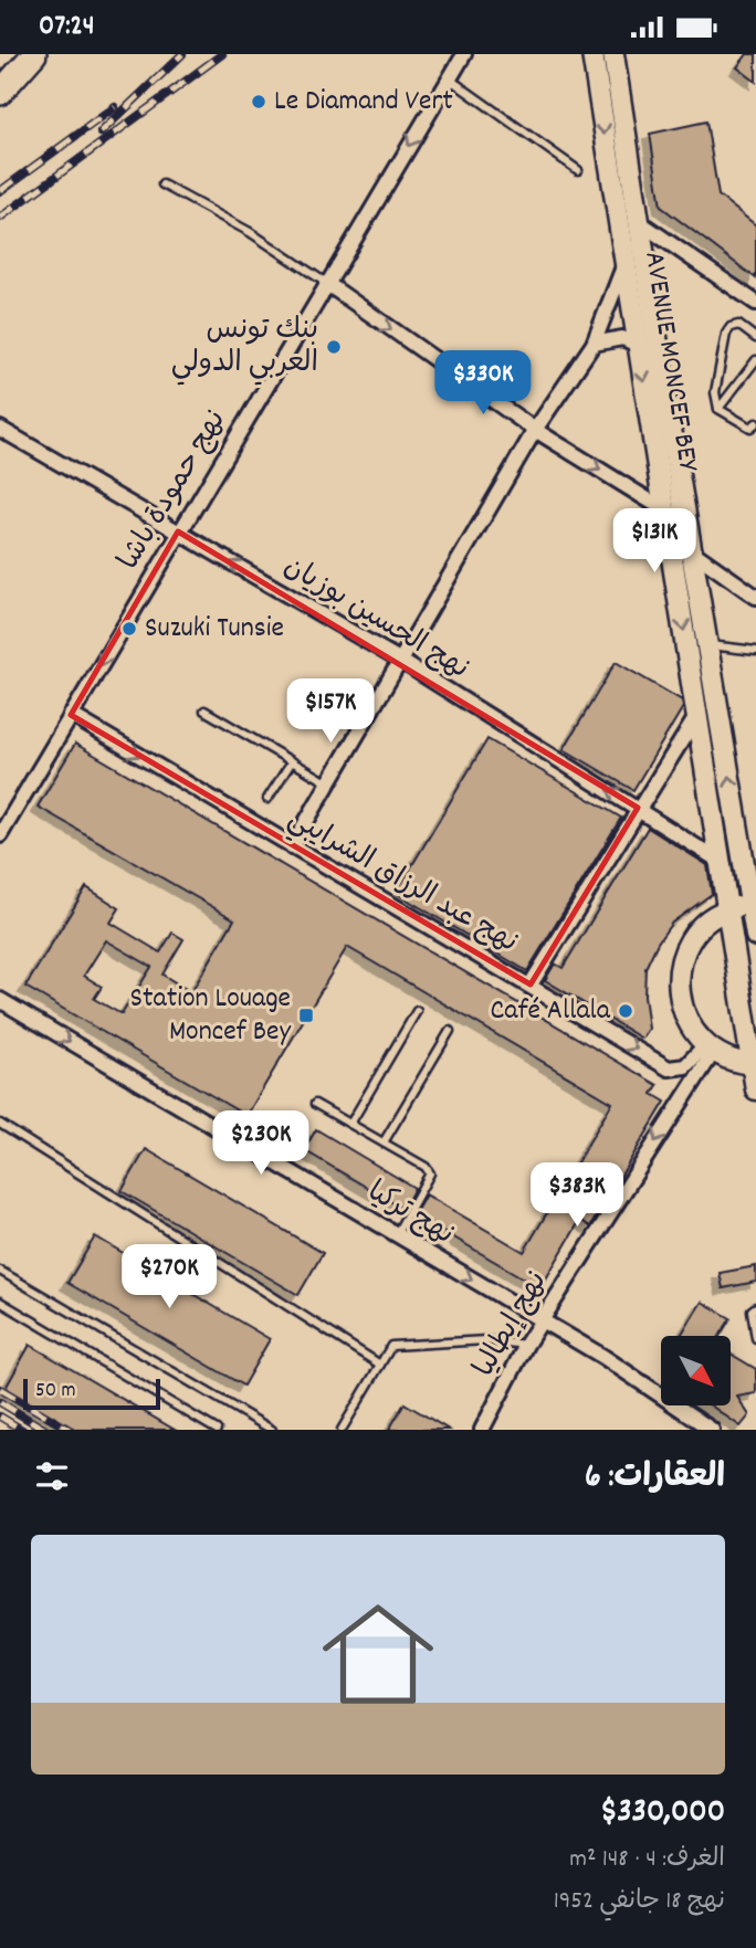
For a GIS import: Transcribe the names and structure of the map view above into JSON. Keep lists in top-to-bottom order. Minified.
{"streets":{"main road":["AVENUE MONCEF BEY"],"street":["نهج حمودة باشا","نهج الحسين بوزيان","نهج عبد الرزاق الشرايبي","نهج تركيا","نهج إيطاليا"]},"crossings":[["AVENUE MONCEF BEY","نهج الحسين بوزيان"],["نهج حمودة باشا","نهج الحسين بوزيان"],["نهج حمودة باشا","نهج عبد الرزاق الشرايبي"],["نهج عبد الرزاق الشرايبي","نهج إيطاليا"],["نهج تركيا","نهج إيطاليا"]],"one_way":["نهج حمودة باشا","نهج الحسين بوزيان","نهج عبد الرزاق الشرايبي","نهج تركيا","نهج إيطاليا"],"places":{"other":["Le Diamand Vert","بنك تونس العربي الدولي","Suzuki Tunsie","Café Allala"],"transit":["Station Louage Moncef Bey"]},"scale_bar":"50 m","north":"bottom right","page":{"status":"07:24","price":["$330K","$131K","$157K","$230K","$383K","$270K"],"scale":"50 m","heading":"العقارات: 6","list":[{"name":"$330,000","note":"الغرف: 4 · 148 m² · نهج 18 جانفي 1952"}]}}
